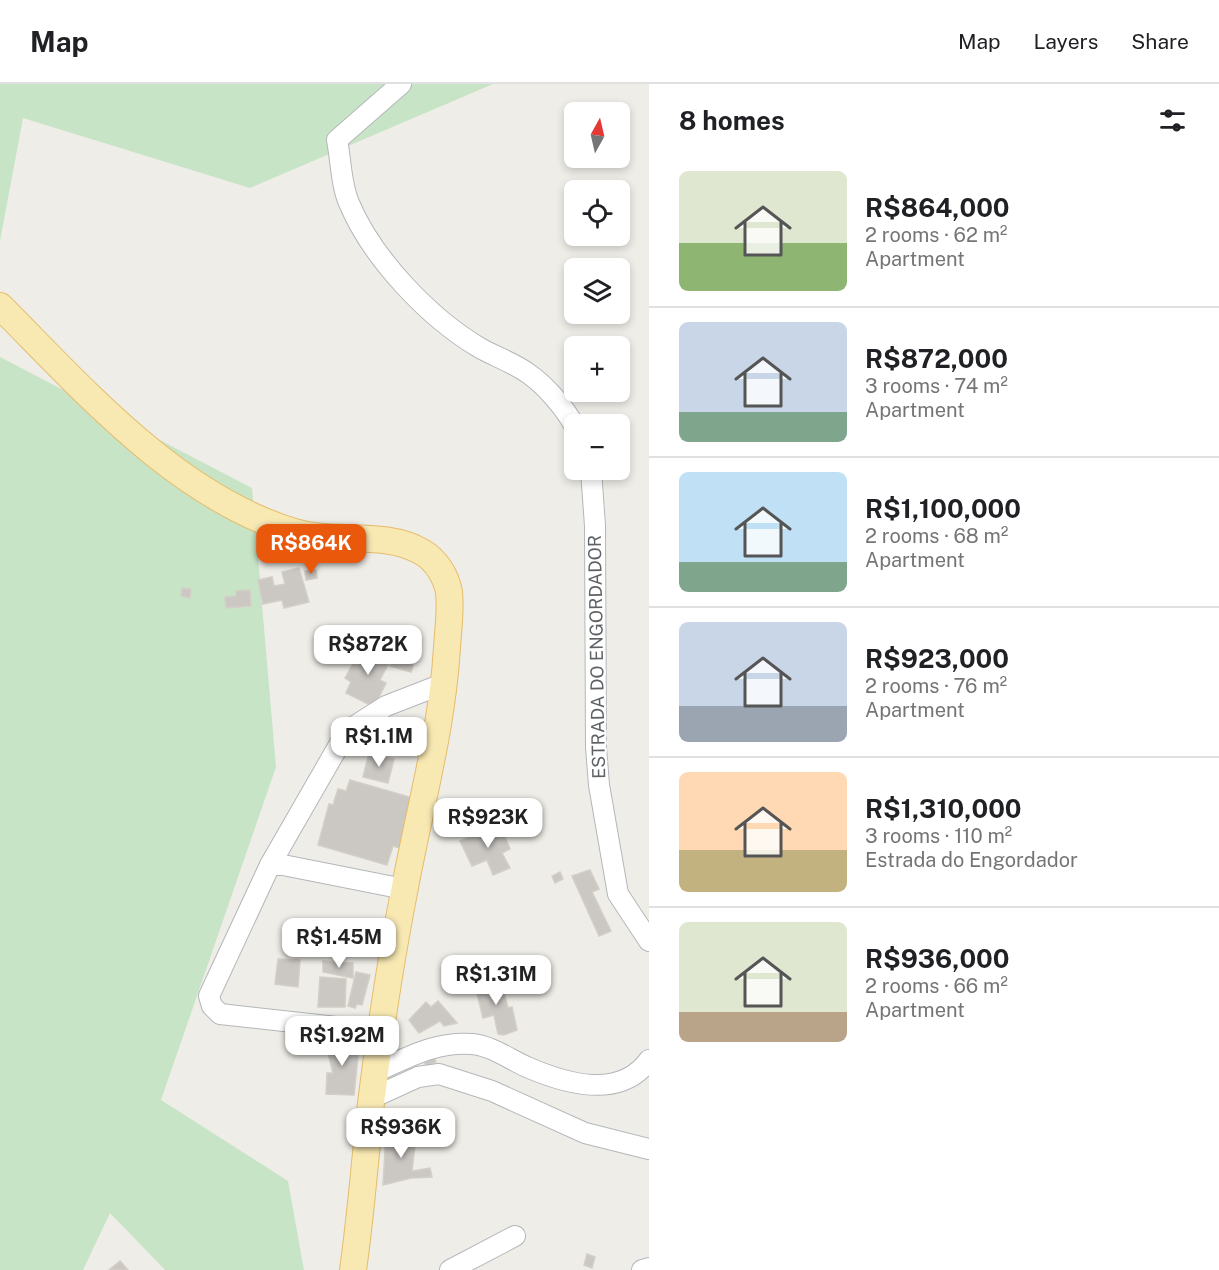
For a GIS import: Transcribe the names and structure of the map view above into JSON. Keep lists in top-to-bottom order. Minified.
{"streets":{"street":["ESTRADA DO ENGORDADOR"]},"north":"top","page":{"header":"Map","nav":["Map","Layers","Share"],"heading":"8 homes","map_buttons":["+","−"],"list":[{"name":"R$864,000","note":"2 rooms · 62 m² · Apartment"},{"name":"R$872,000","note":"3 rooms · 74 m² · Apartment"},{"name":"R$1,100,000","note":"2 rooms · 68 m² · Apartment"},{"name":"R$923,000","note":"2 rooms · 76 m² · Apartment"},{"name":"R$1,310,000","note":"3 rooms · 110 m² · Estrada do Engordador"},{"name":"R$936,000","note":"2 rooms · 66 m² · Apartment"}],"price":["R$864K","R$872K","R$1.1M","R$923K","R$1.45M","R$1.31M","R$1.92M","R$936K"]}}
